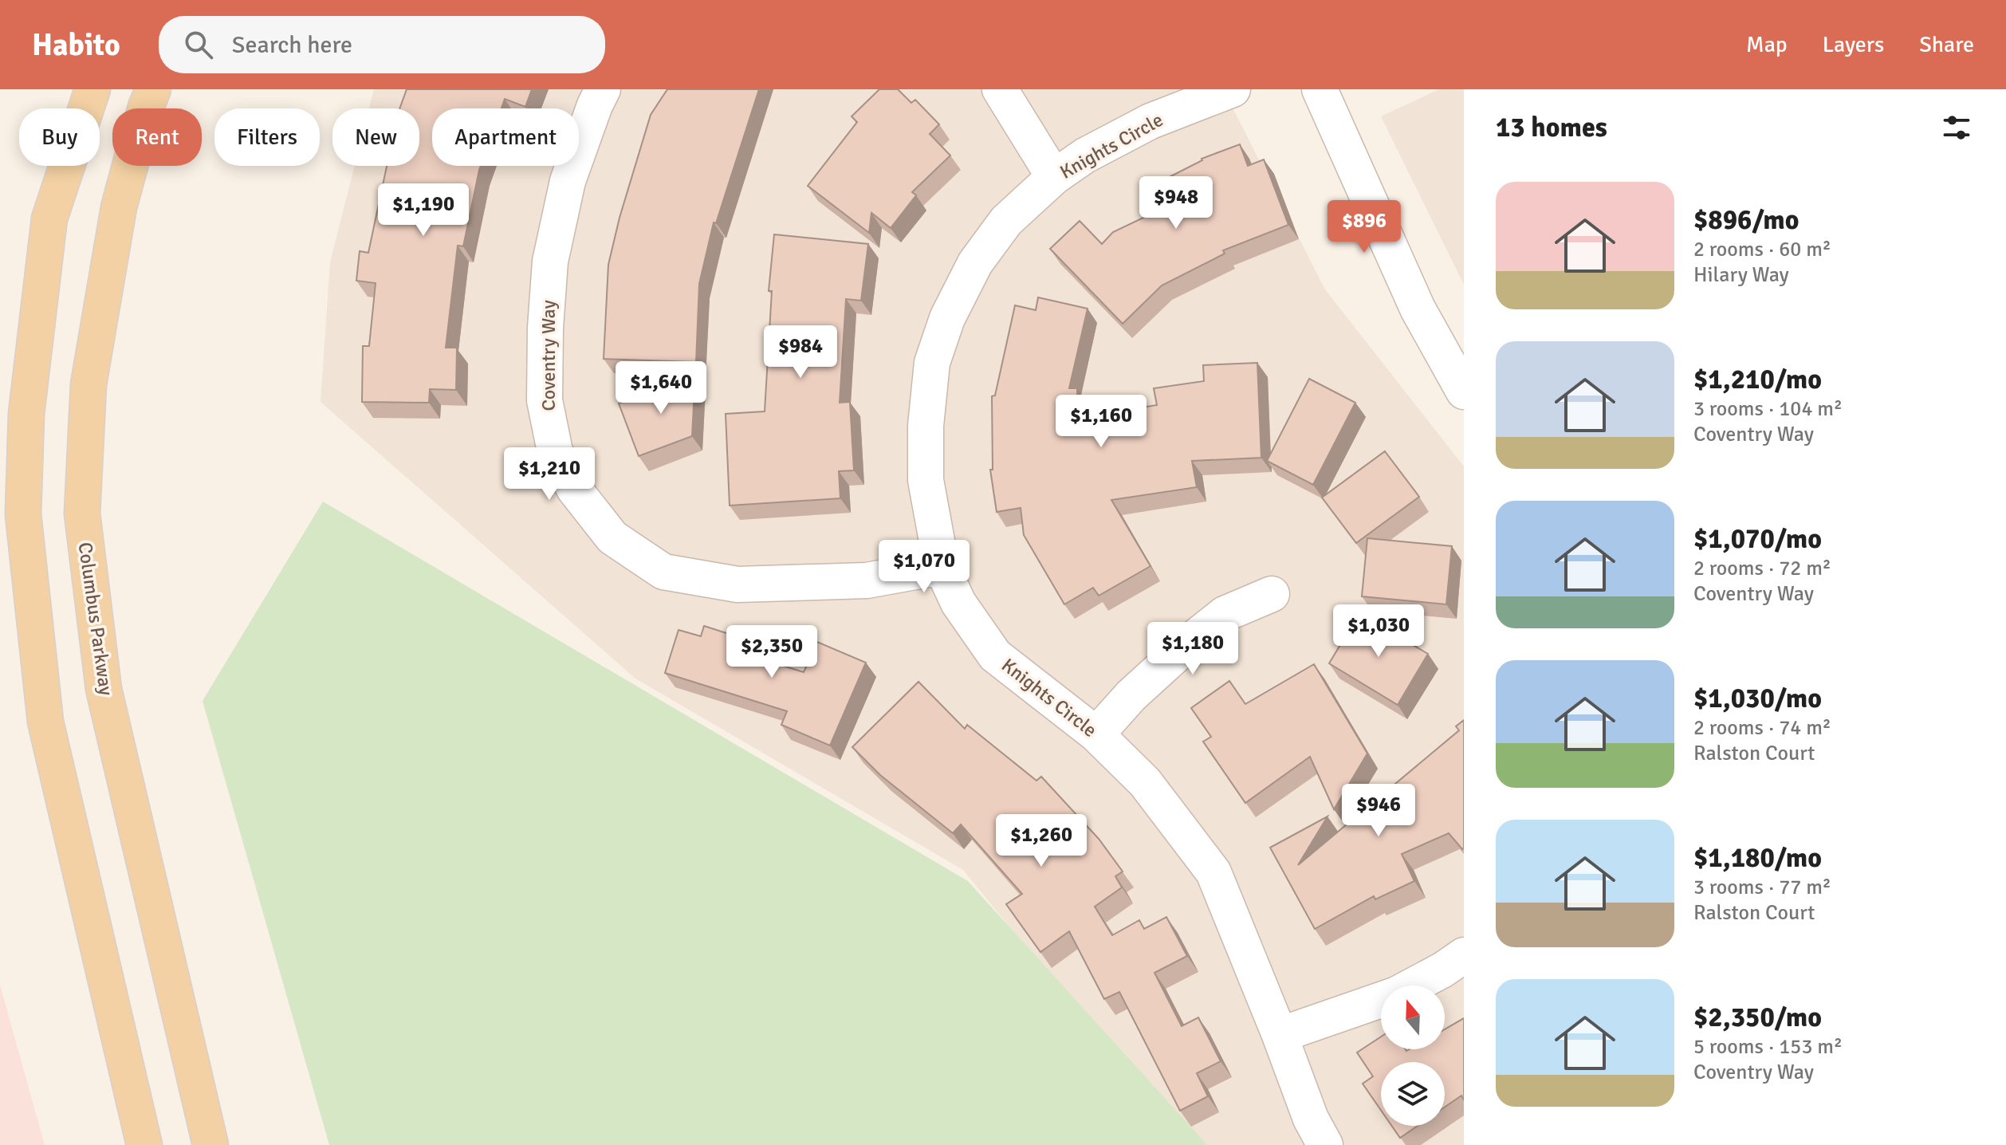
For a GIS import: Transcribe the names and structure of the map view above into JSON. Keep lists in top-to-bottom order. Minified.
{"streets":{"main road":["Columbus Parkway"],"street":["Knights Circle","Coventry Way"]},"crossings":[["Knights Circle","Coventry Way"]],"north":"top","page":{"header":"Habito","search":"Search here","nav":["Map","Layers","Share"],"heading":"13 homes","chip":["Buy","Rent","Filters","New","Apartment"],"list":[{"name":"$896/mo","note":"2 rooms · 60 m² · Hilary Way"},{"name":"$1,210/mo","note":"3 rooms · 104 m² · Coventry Way"},{"name":"$1,070/mo","note":"2 rooms · 72 m² · Coventry Way"},{"name":"$1,030/mo","note":"2 rooms · 74 m² · Ralston Court"},{"name":"$1,180/mo","note":"3 rooms · 77 m² · Ralston Court"},{"name":"$2,350/mo","note":"5 rooms · 153 m² · Coventry Way"}],"price":["$948","$1,190","$896","$984","$1,640","$1,160","$1,210","$1,070","$1,030","$1,180","$2,350","$946","$1,260"]}}
